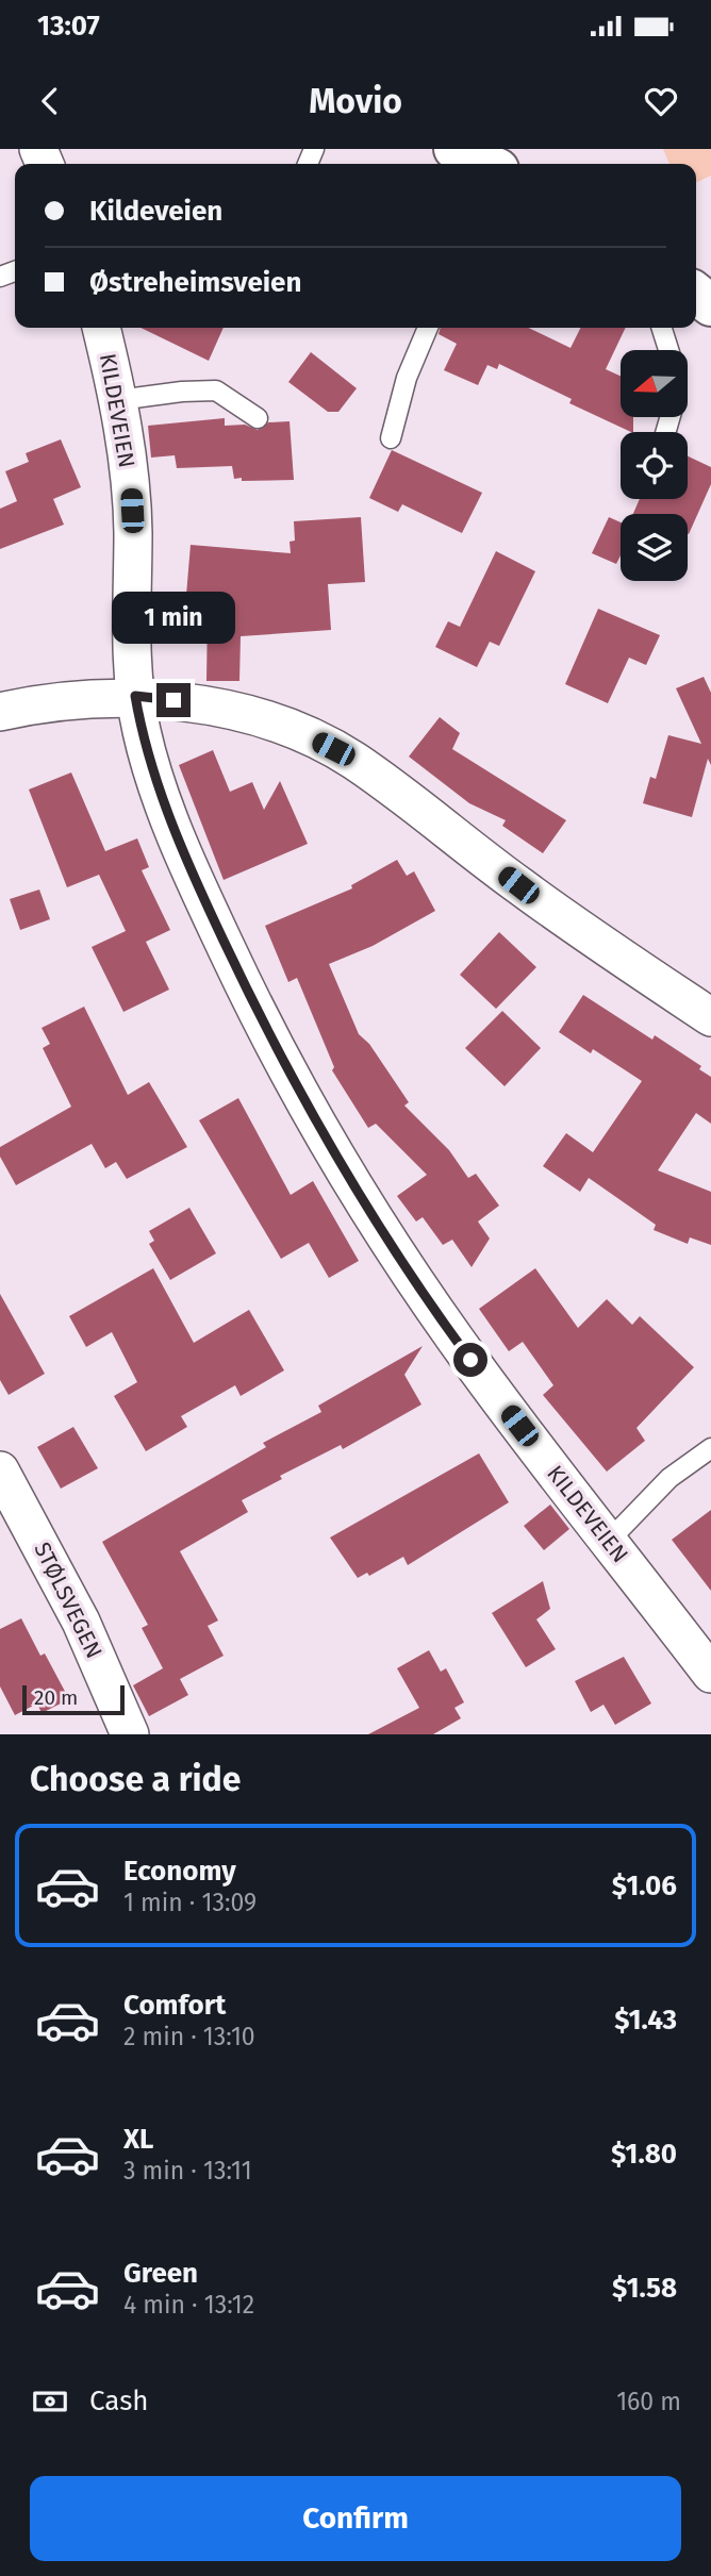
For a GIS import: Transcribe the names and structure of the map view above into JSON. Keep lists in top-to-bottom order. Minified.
{"streets":{"street":["KILDEVEIEN","STØLSVEGEN"]},"scale_bar":"20 m","north":"left","page":{"status":"13:07","header":"Movio","banner":["Kildeveien","Østreheimsveien"],"bubble":"1 min","scale":"20 m","heading":"Choose a ride","list":[{"name":"Economy","note":"1 min · 13:09","value":"$1.06"},{"name":"Comfort","note":"2 min · 13:10","value":"$1.43"},{"name":"XL","note":"3 min · 13:11","value":"$1.80"},{"name":"Green","note":"4 min · 13:12","value":"$1.58"}],"pay":["Cash","160 m"],"buttons":"Confirm"}}
